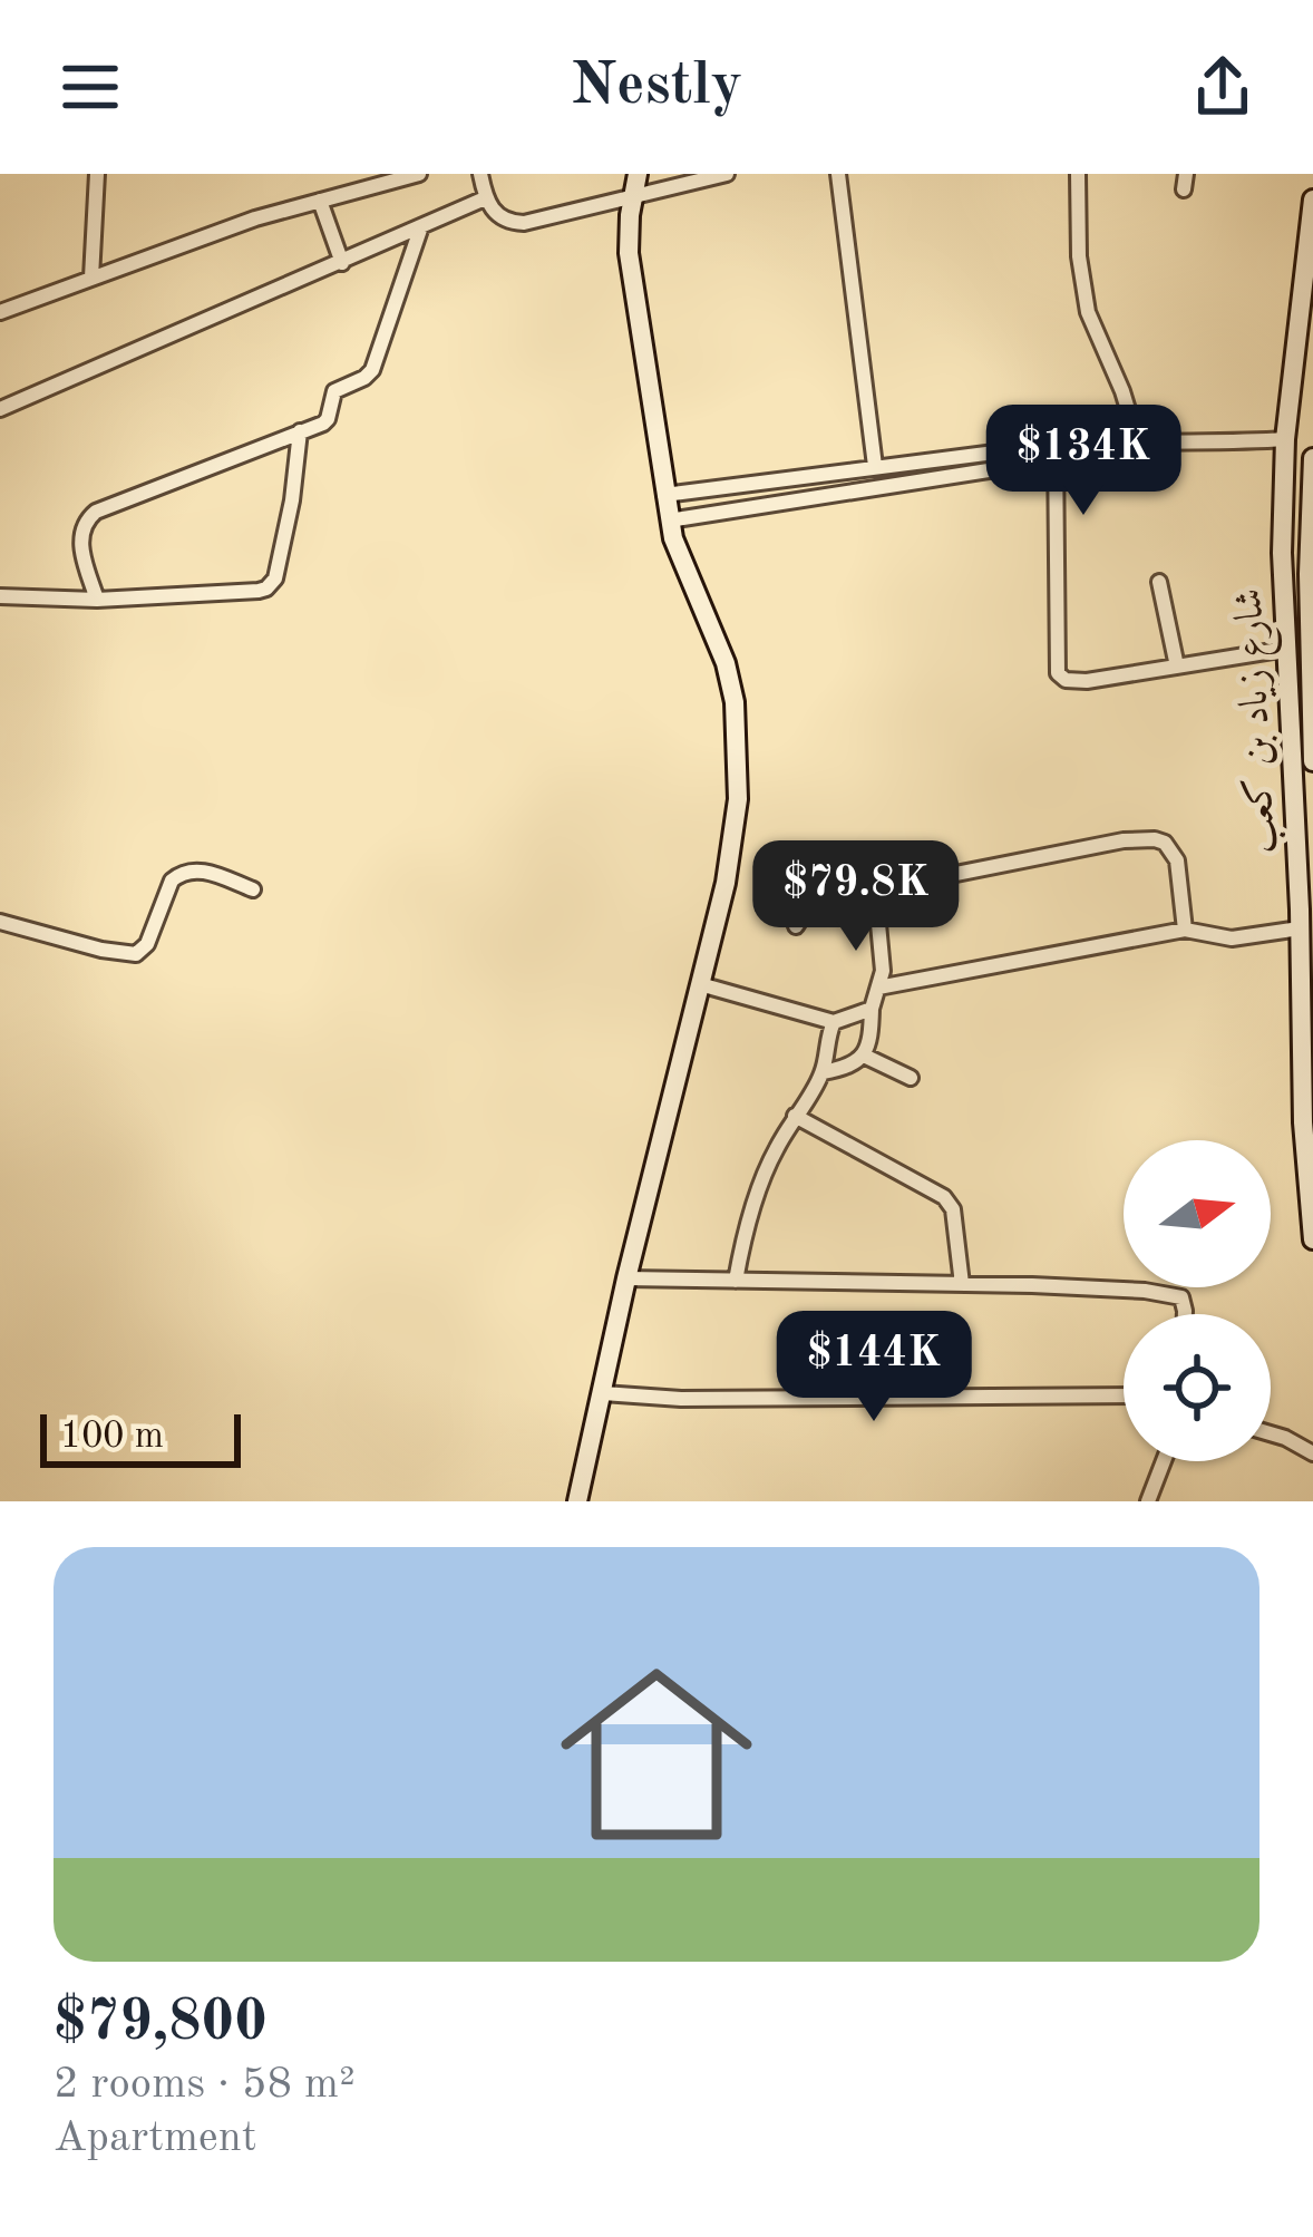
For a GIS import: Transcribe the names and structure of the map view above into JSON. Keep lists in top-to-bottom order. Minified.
{"streets":{"street":["شارع زياد بن كعب"]},"scale_bar":"100 m","north":"right","page":{"header":"Nestly","price":["$134K","$79.8K","$144K"],"scale":"100 m","list":[{"name":"$79,800","note":"2 rooms · 58 m² · Apartment"}]}}
